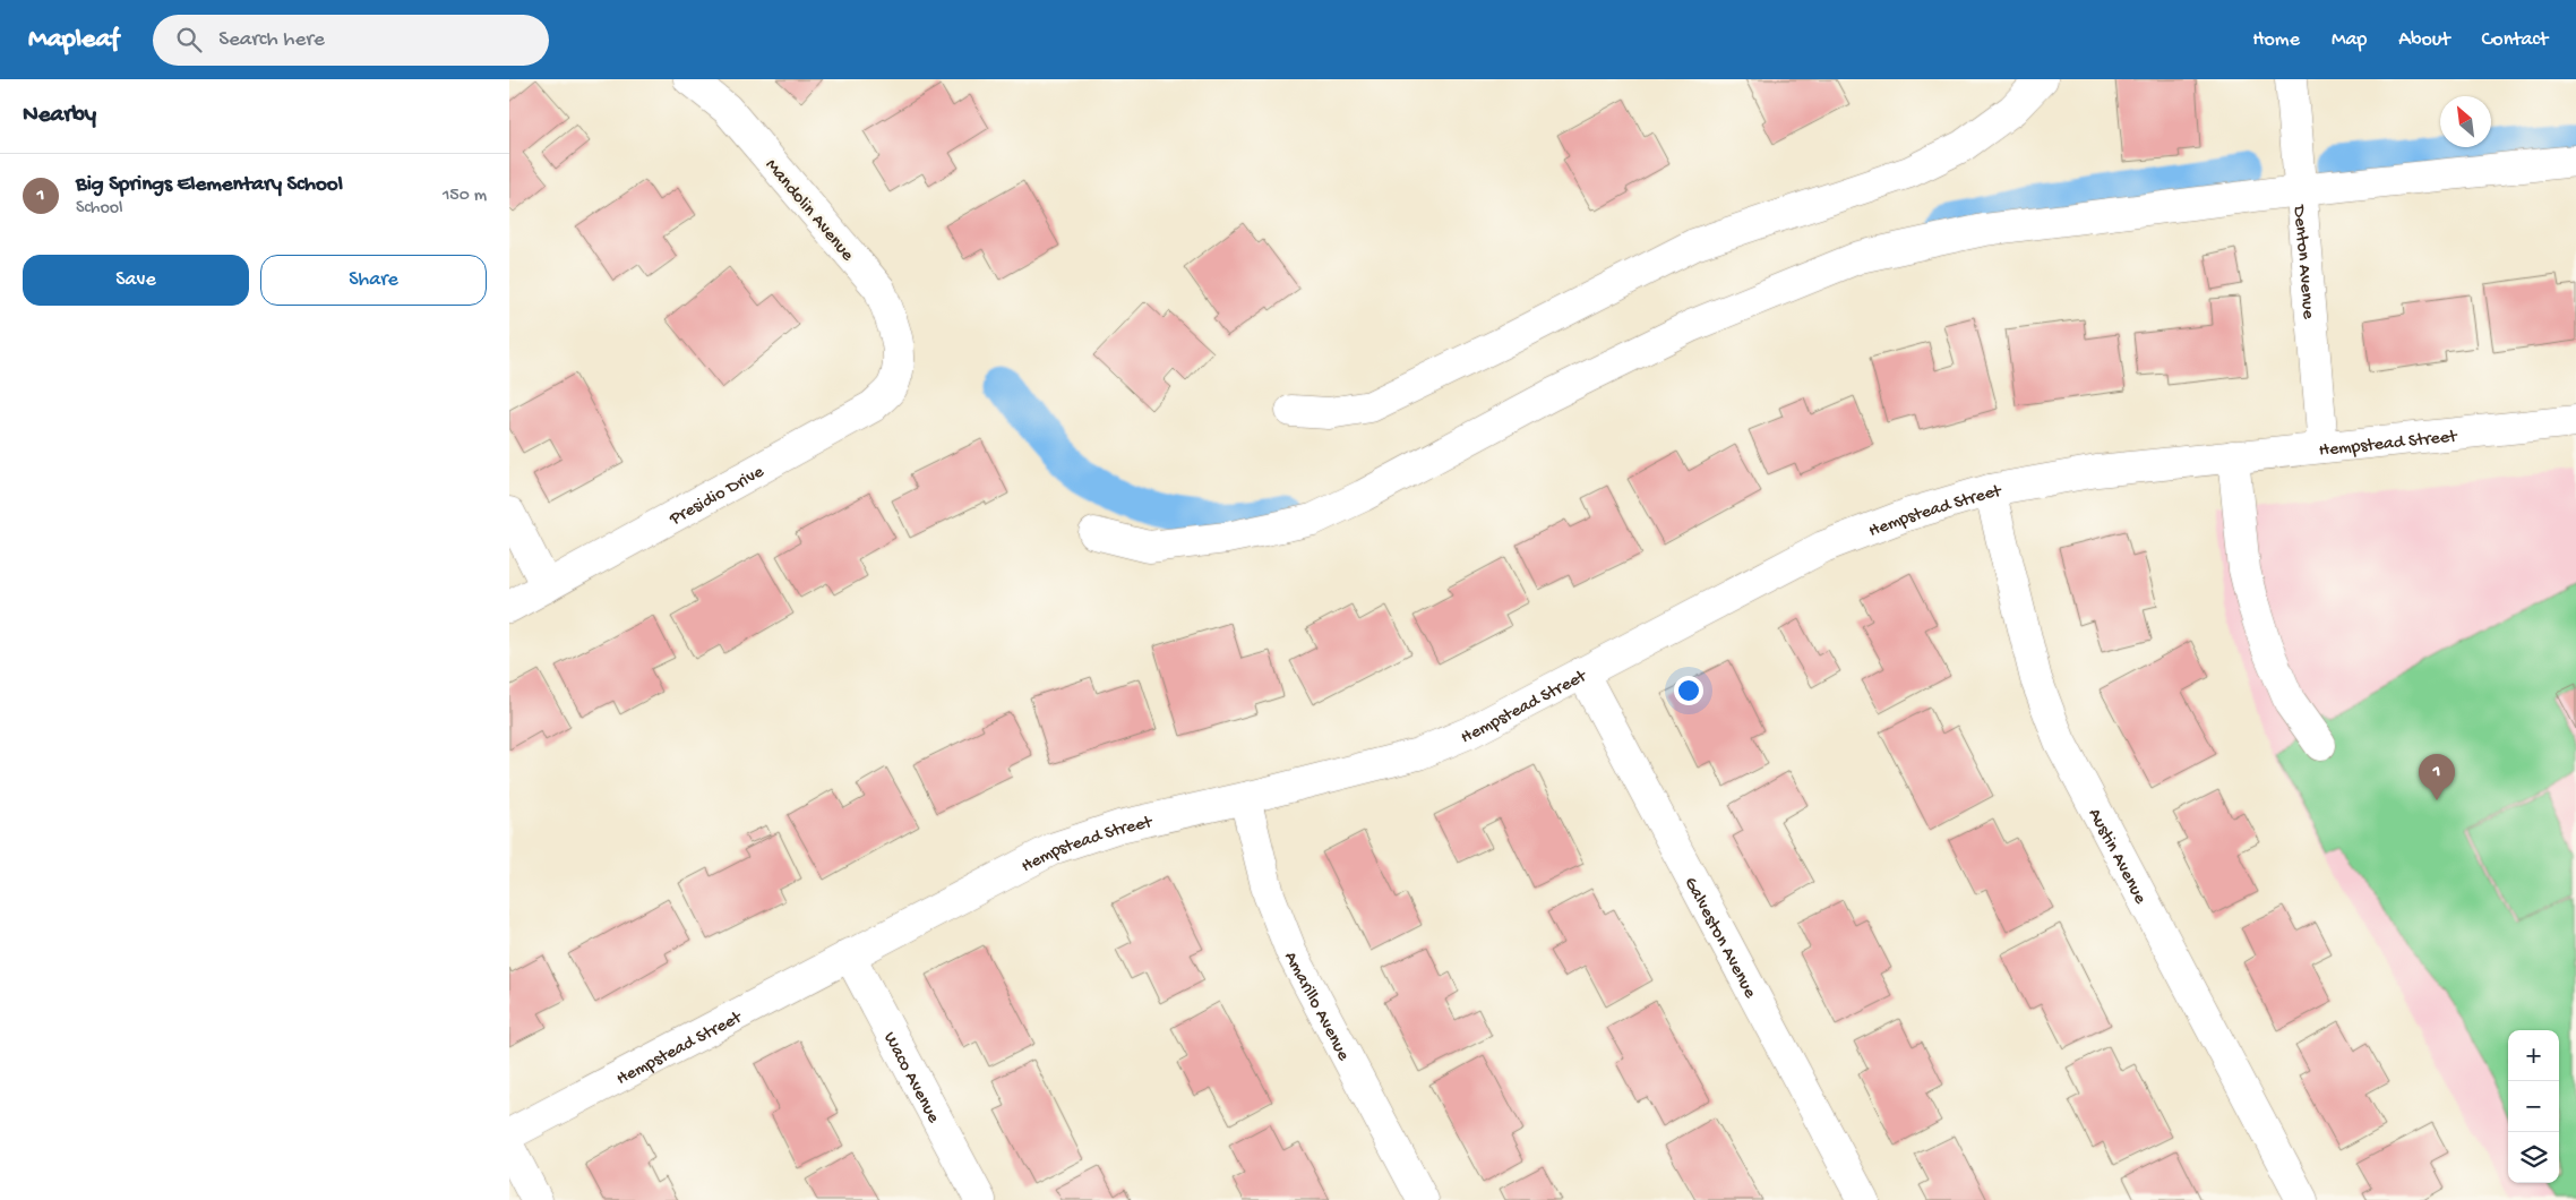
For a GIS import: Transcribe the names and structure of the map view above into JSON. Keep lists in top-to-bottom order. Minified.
{"streets":{"street":["Mandolin Avenue","Denton Avenue","Hempstead Street","Presidio Drive","Austin Avenue","Galveston Avenue","Amarillo Avenue","Waco Avenue"]},"crossings":[["Mandolin Avenue","Presidio Drive"],["Denton Avenue","Hempstead Street"],["Hempstead Street","Austin Avenue"],["Hempstead Street","Galveston Avenue"],["Hempstead Street","Amarillo Avenue"],["Hempstead Street","Waco Avenue"]],"north":"top left","page":{"header":"Mapleaf","search":"Search here","nav":["Home","Map","About","Contact"],"heading":"Nearby","list":[{"mark":"1","name":"Big Springs Elementary School","note":"School","value":"150 m"}],"buttons":["Save","Share"],"pins":"1","map_buttons":["+","−"]}}
